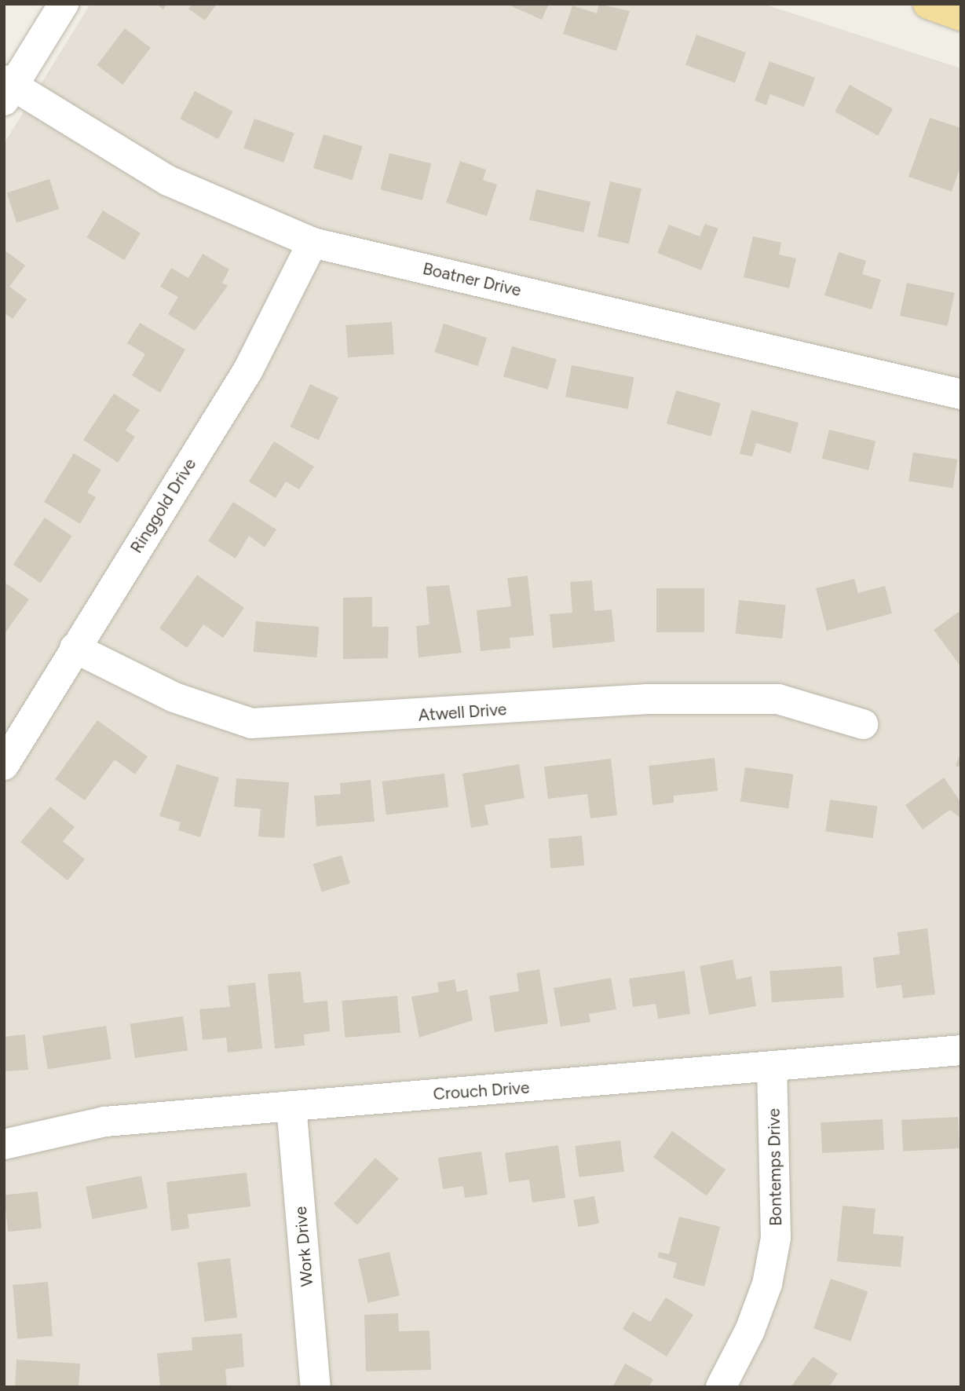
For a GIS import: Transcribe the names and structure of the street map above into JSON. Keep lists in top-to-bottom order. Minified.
{"streets":{"street":["Boatner Drive","Ringgold Drive","Atwell Drive","Crouch Drive","Bontemps Drive","Work Drive"]},"crossings":[["Boatner Drive","Ringgold Drive"],["Ringgold Drive","Atwell Drive"],["Crouch Drive","Bontemps Drive"],["Crouch Drive","Work Drive"]]}
